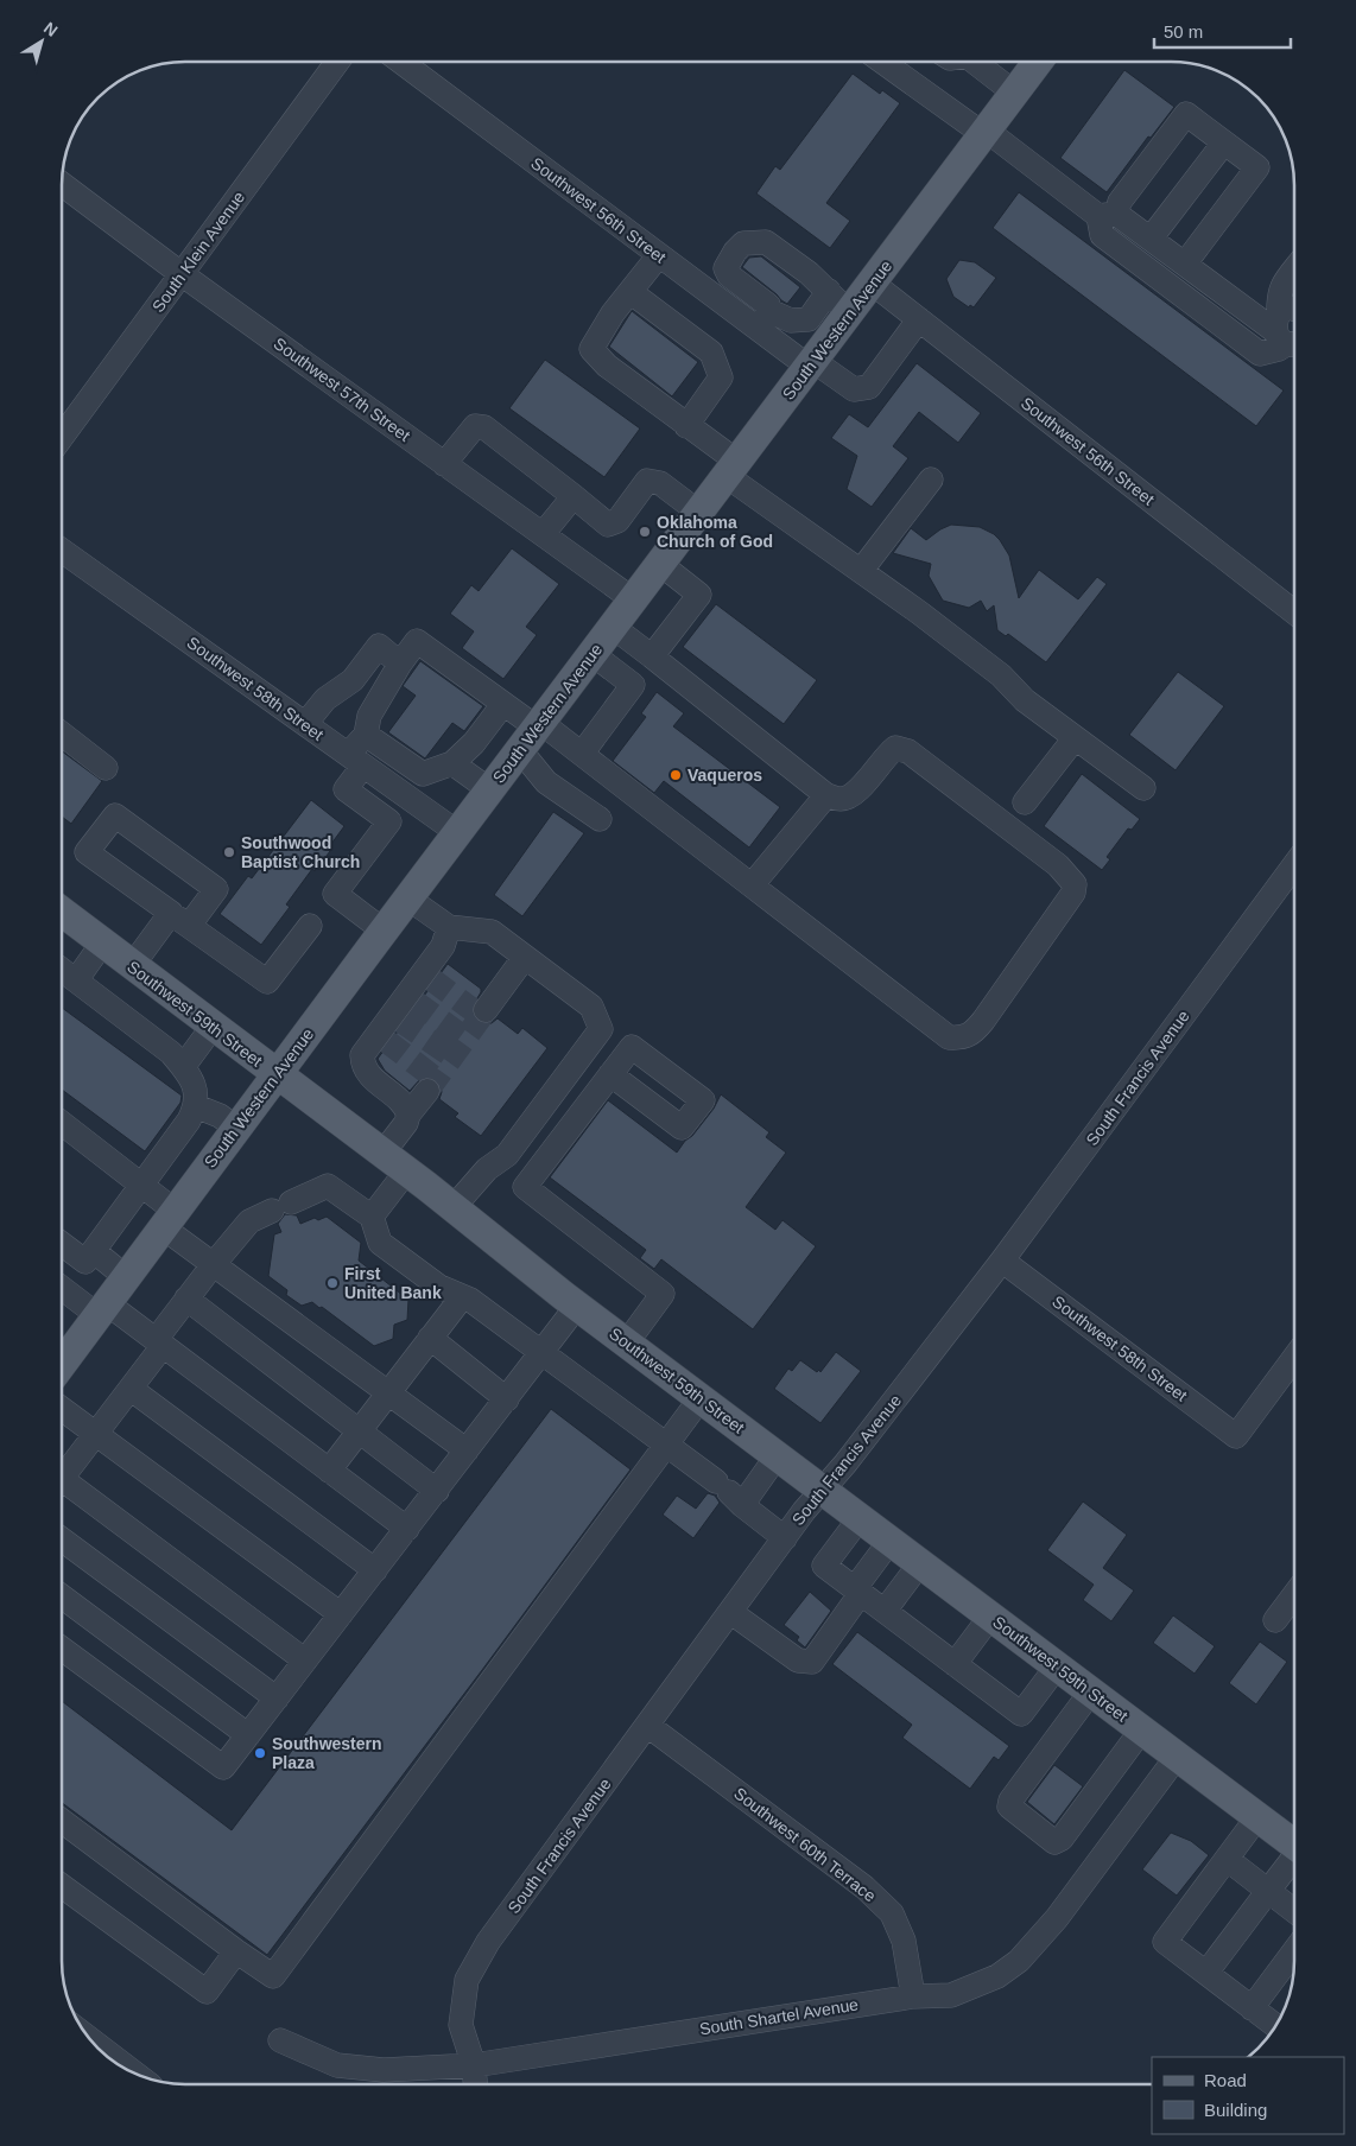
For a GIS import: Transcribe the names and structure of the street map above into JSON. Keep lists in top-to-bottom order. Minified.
{"streets":{"main road":["South Western Avenue","Southwest 59th Street"],"street":["Southwest 56th Street","South Klein Avenue","Southwest 57th Street","Southwest 58th Street","South Francis Avenue","Southwest 60th Terrace","South Shartel Avenue"]},"crossings":[["Southwest 56th Street","South Western Avenue"],["South Klein Avenue","Southwest 57th Street"],["South Western Avenue","Southwest 57th Street"],["South Western Avenue","Southwest 58th Street"],["South Western Avenue","Southwest 59th Street"],["Southwest 58th Street","South Francis Avenue"],["Southwest 59th Street","South Francis Avenue"],["Southwest 59th Street","South Shartel Avenue"],["South Francis Avenue","Southwest 60th Terrace"],["South Francis Avenue","South Shartel Avenue"],["Southwest 60th Terrace","South Shartel Avenue"]],"places":["Oklahoma Church of God","Vaqueros","Southwood Baptist Church","First United Bank","Southwestern Plaza"],"legend":["Road","Building"],"scale_bar":"50 m","north":"top right"}
